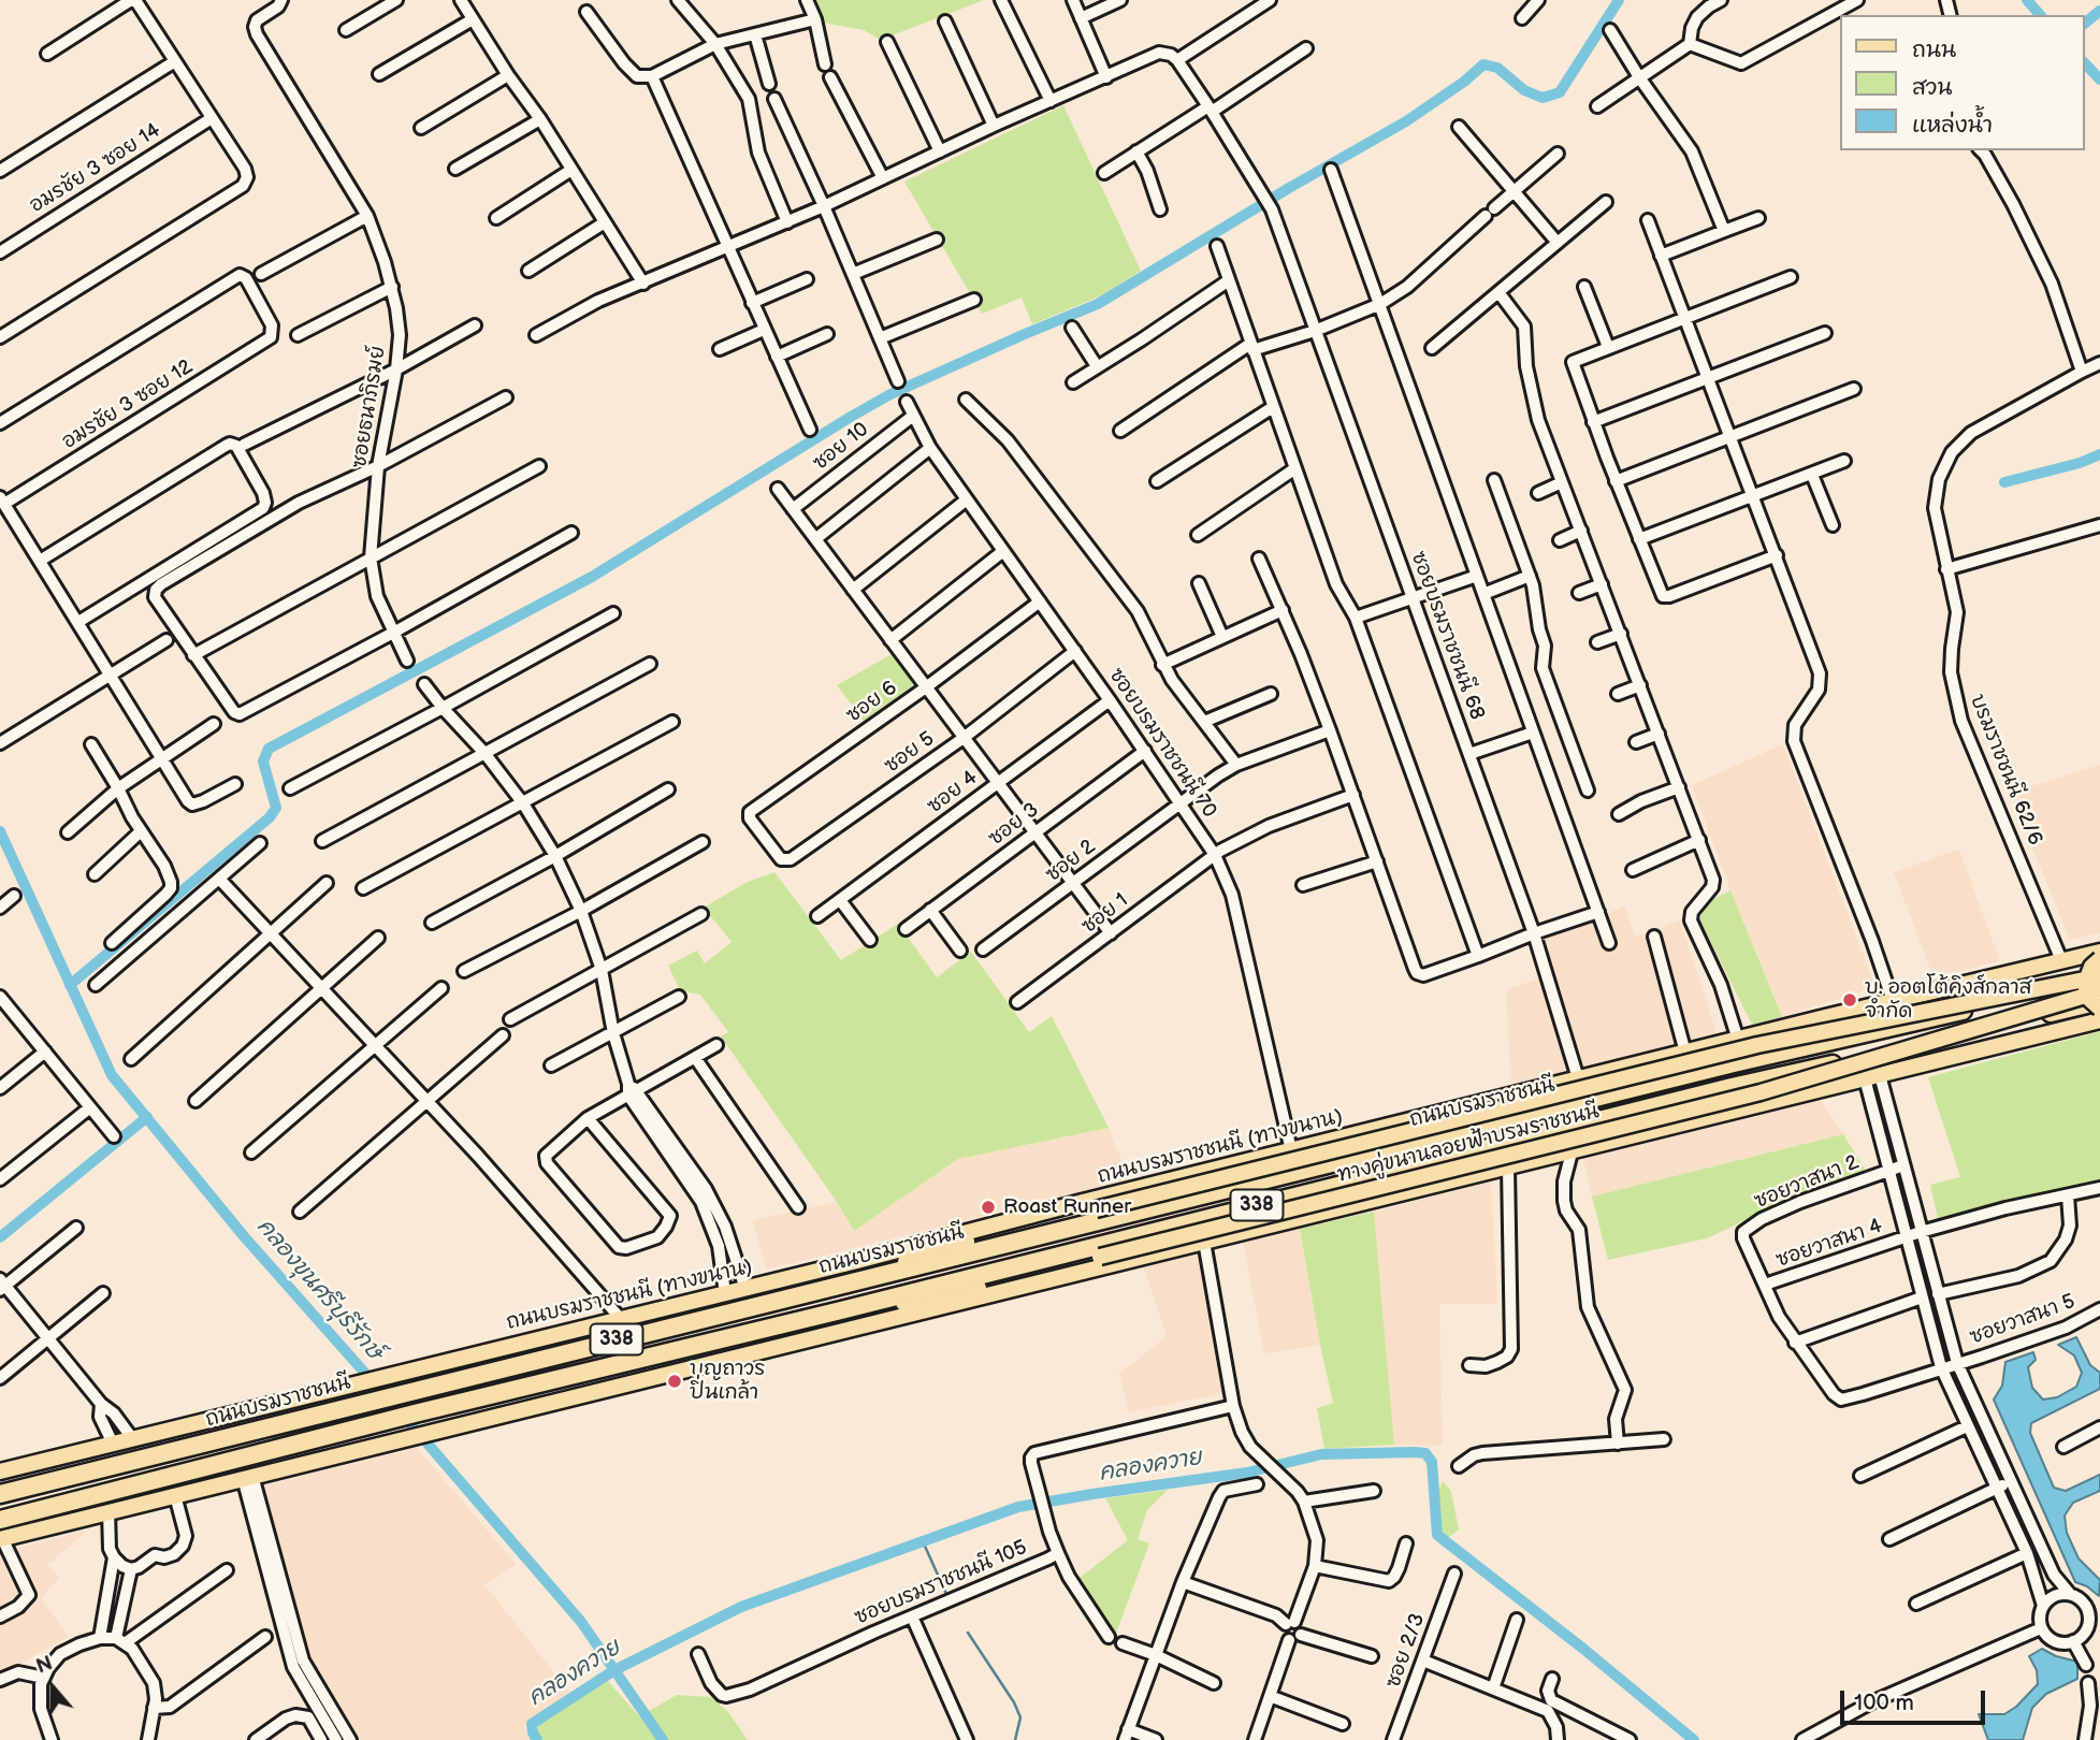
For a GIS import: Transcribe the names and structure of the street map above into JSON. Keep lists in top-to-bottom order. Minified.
{"streets":{"highway":["ถนนบรมราชชนนี","338"],"main road":["ทางคู่ขนานลอยฟ้าบรมราชชนนี","ถนนบรมราชชนนี (ทางขนาน)"],"street":["อมรชัย 3 ซอย 14","อมรชัย 3 ซอย 12","ซอยธนาภิรมย์","ซอย 10","ซอยบรมราชชนนี 68","ซอย 6","ซอยบรมราชชนนี 70","ซอย 5","บรมราชชนนี 62/6","ซอย 4","ซอย 3","ซอย 2","ซอย 1","ซอยวาสนา 2","ซอยวาสนา 4","ซอยวาสนา 5","ซอยบรมราชชนนี 105","ซอย 2/3"]},"crossings":[["ซอย 10","ซอยบรมราชชนนี 70"],["ซอยบรมราชชนนี 68","ถนนบรมราชชนนี (ทางขนาน)"],["ซอย 6","ซอยบรมราชชนนี 70"],["ซอย 6","ซอย 5"],["ซอยบรมราชชนนี 70","ซอย 5"],["ซอยบรมราชชนนี 70","ซอย 4"],["ซอยบรมราชชนนี 70","ซอย 3"],["ซอยบรมราชชนนี 70","ซอย 2"],["ซอยบรมราชชนนี 70","ซอย 1"],["ซอยบรมราชชนนี 70","ถนนบรมราชชนนี (ทางขนาน)"],["บรมราชชนนี 62/6","ถนนบรมราชชนนี (ทางขนาน)"],["ถนนบรมราชชนนี","ทางคู่ขนานลอยฟ้าบรมราชชนนี"],["ทางคู่ขนานลอยฟ้าบรมราชชนนี","338"],["ซอยวาสนา 2","ซอยวาสนา 4"]],"water":["คลองขุนศรีบุรีรักษ์","คลองควาย"],"places":["บ. ออตโต้คิงส์กลาส จำกัด","Roast Runner","บุญถาวร ปิ่นเกล้า"],"legend":["ถนน","สวน","แหล่งน้ำ"],"scale_bar":"100 m","north":"top"}
